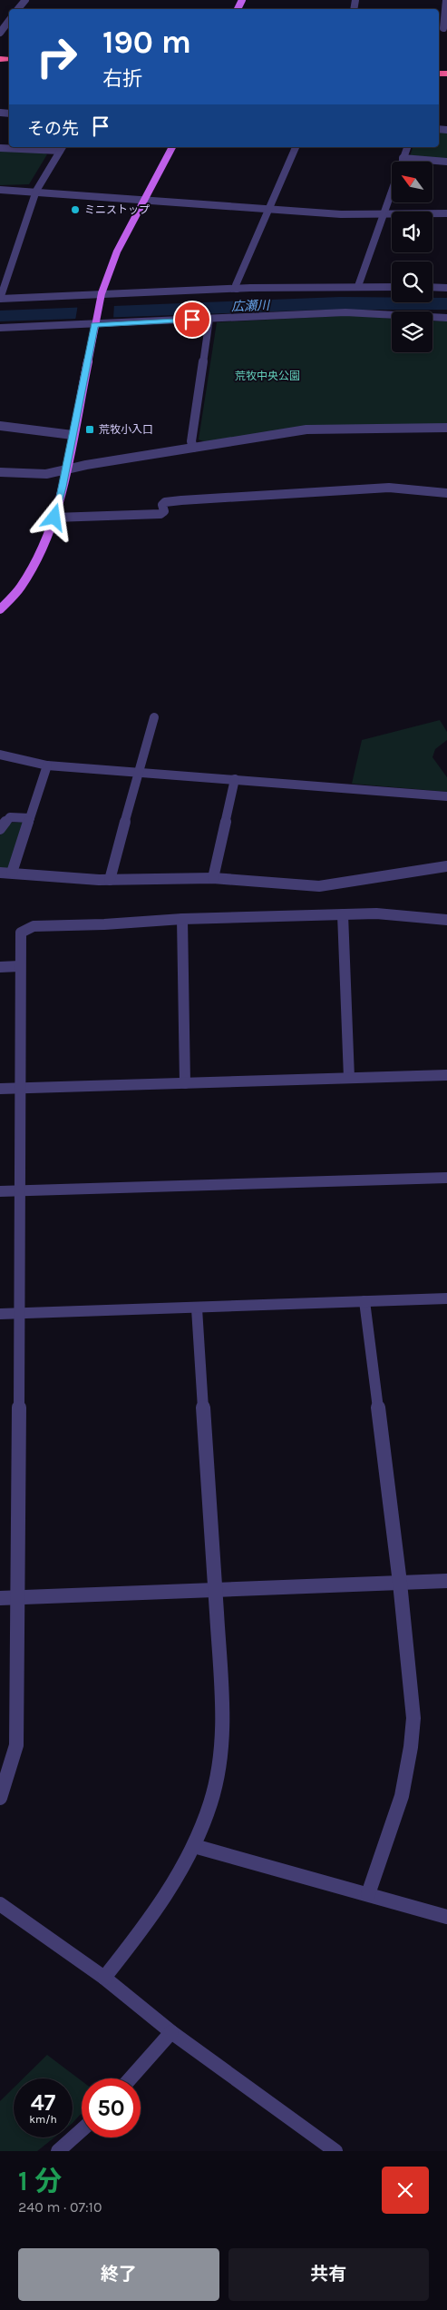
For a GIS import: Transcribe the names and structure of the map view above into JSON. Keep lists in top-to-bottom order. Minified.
{"water":["広瀬川"],"parks":["荒牧中央公園"],"places":{"other":["ミニストップ"],"transit":["荒牧小入口"]},"north":"top left","page":{"turn":["190 m","右折"],"then":"その先","speed":"47 km/h","limit":"50","heading":["1 分","240 m · 07:10"],"buttons":["終了","共有"]}}
